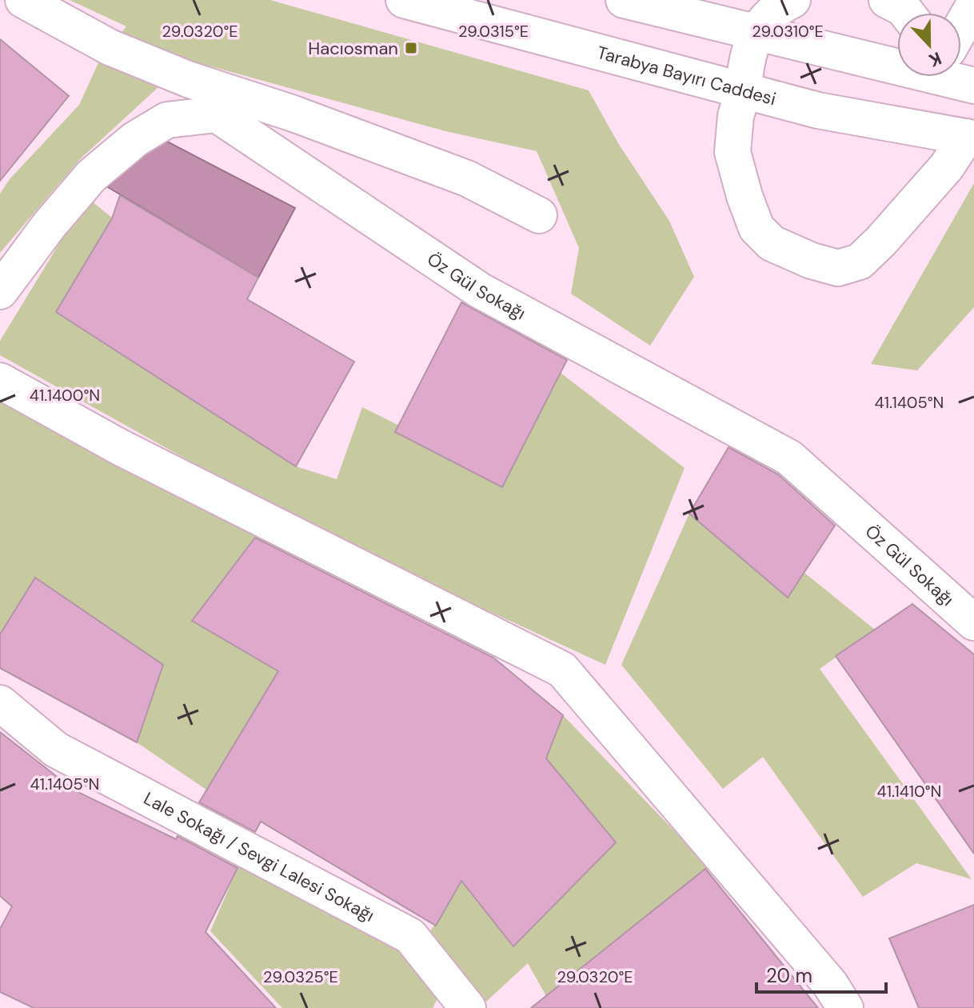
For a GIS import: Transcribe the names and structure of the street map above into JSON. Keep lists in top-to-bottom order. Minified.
{"streets":{"street":["Tarabya Bayırı Caddesi","Öz Gül Sokağı","Lale Sokağı / Sevgi Lalesi Sokağı"]},"places":{"transit":["Hacıosman"]},"scale_bar":"20 m","north":"bottom","coordinates":["29.0320°E","29.0315°E","29.0310°E","41.1400°N","41.1405°N","41.1410°N","29.0325°E"]}
